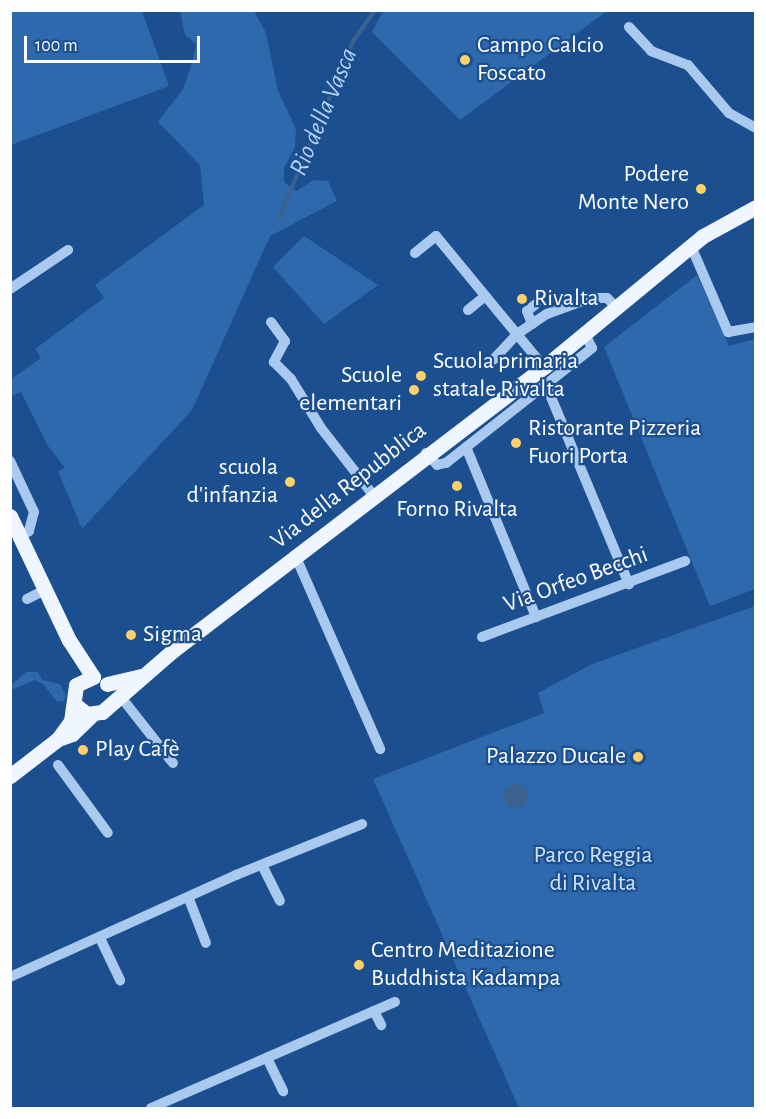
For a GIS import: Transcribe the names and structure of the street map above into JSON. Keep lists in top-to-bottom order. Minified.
{"streets":{"main road":["Via della Repubblica"],"street":["Via Orfeo Becchi"]},"water":["Rio della Vasca"],"parks":["Parco Reggia di Rivalta"],"places":["Campo Calcio Foscato","Podere Monte Nero","Rivalta","Scuola primaria statale Rivalta","Scuole elementari","Ristorante Pizzeria Fuori Porta","scuola d'infanzia","Forno Rivalta","Sigma","Play Cafè","Palazzo Ducale","Centro Meditazione Buddhista Kadampa"],"scale_bar":"100 m"}
